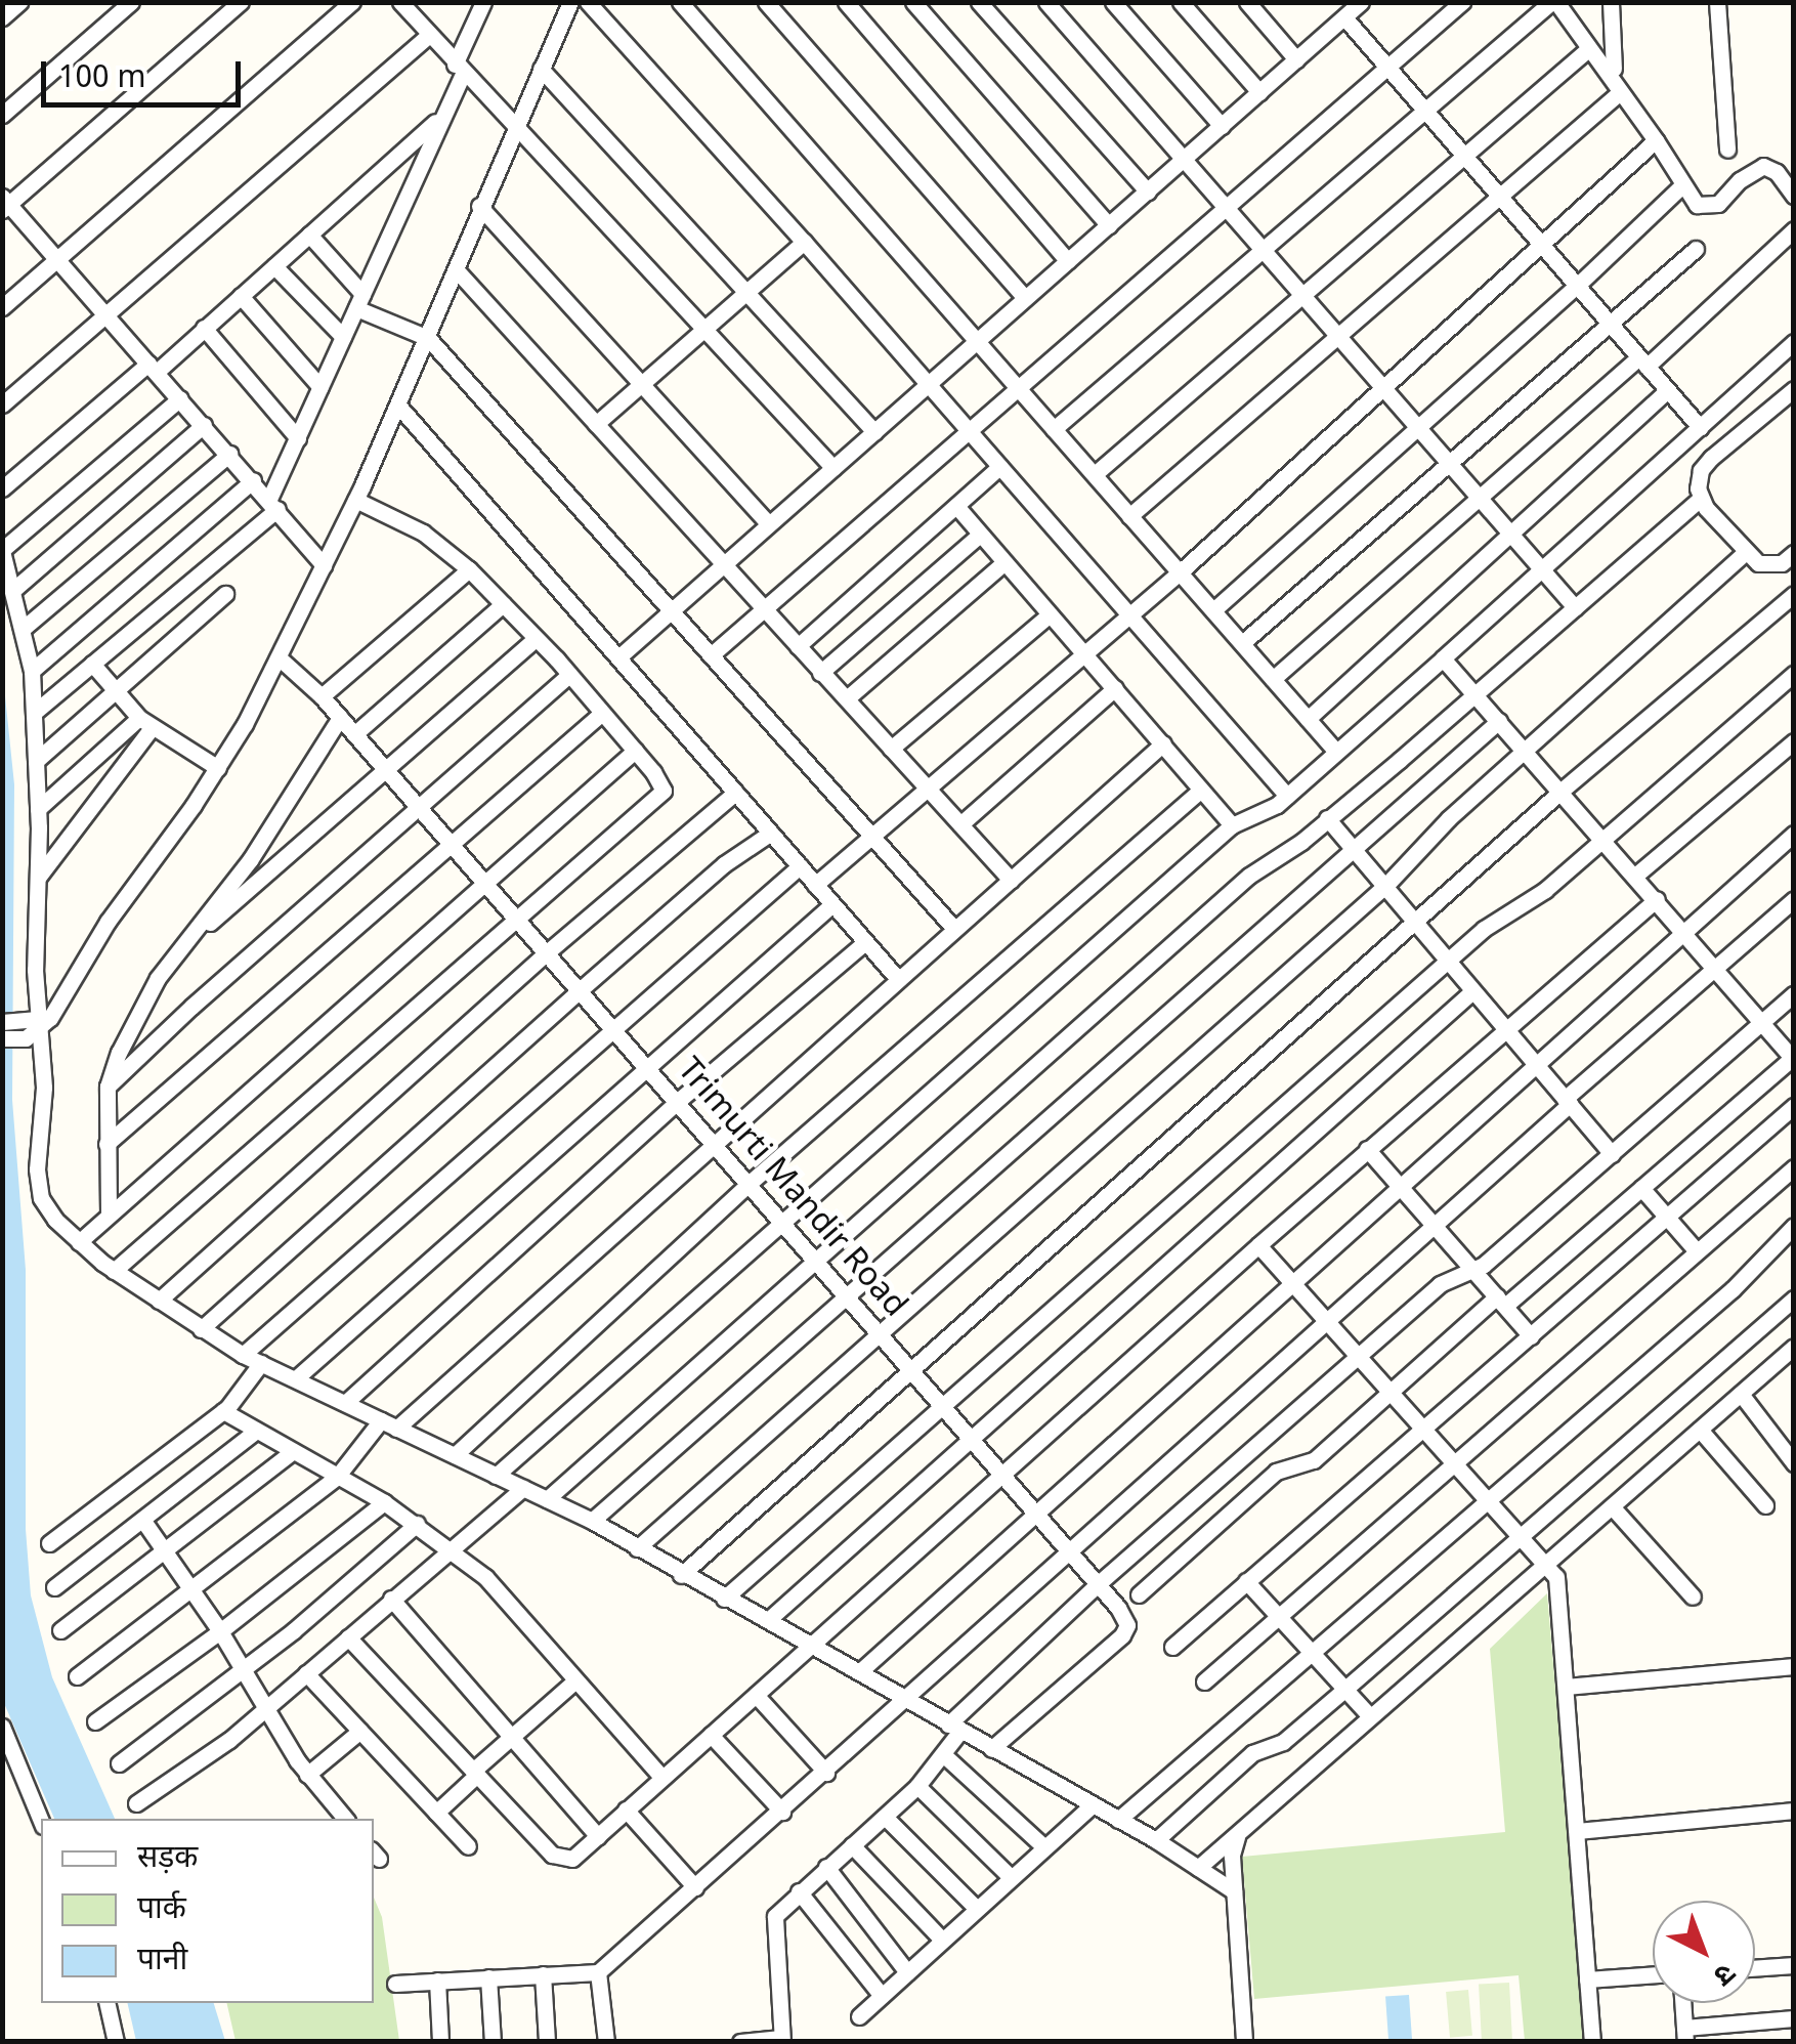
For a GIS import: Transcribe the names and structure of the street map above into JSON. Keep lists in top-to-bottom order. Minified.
{"streets":{"street":["Trimurti Mandir Road"]},"legend":["सड़क","पार्क","पानी"],"scale_bar":"100 m","north":"bottom right"}
